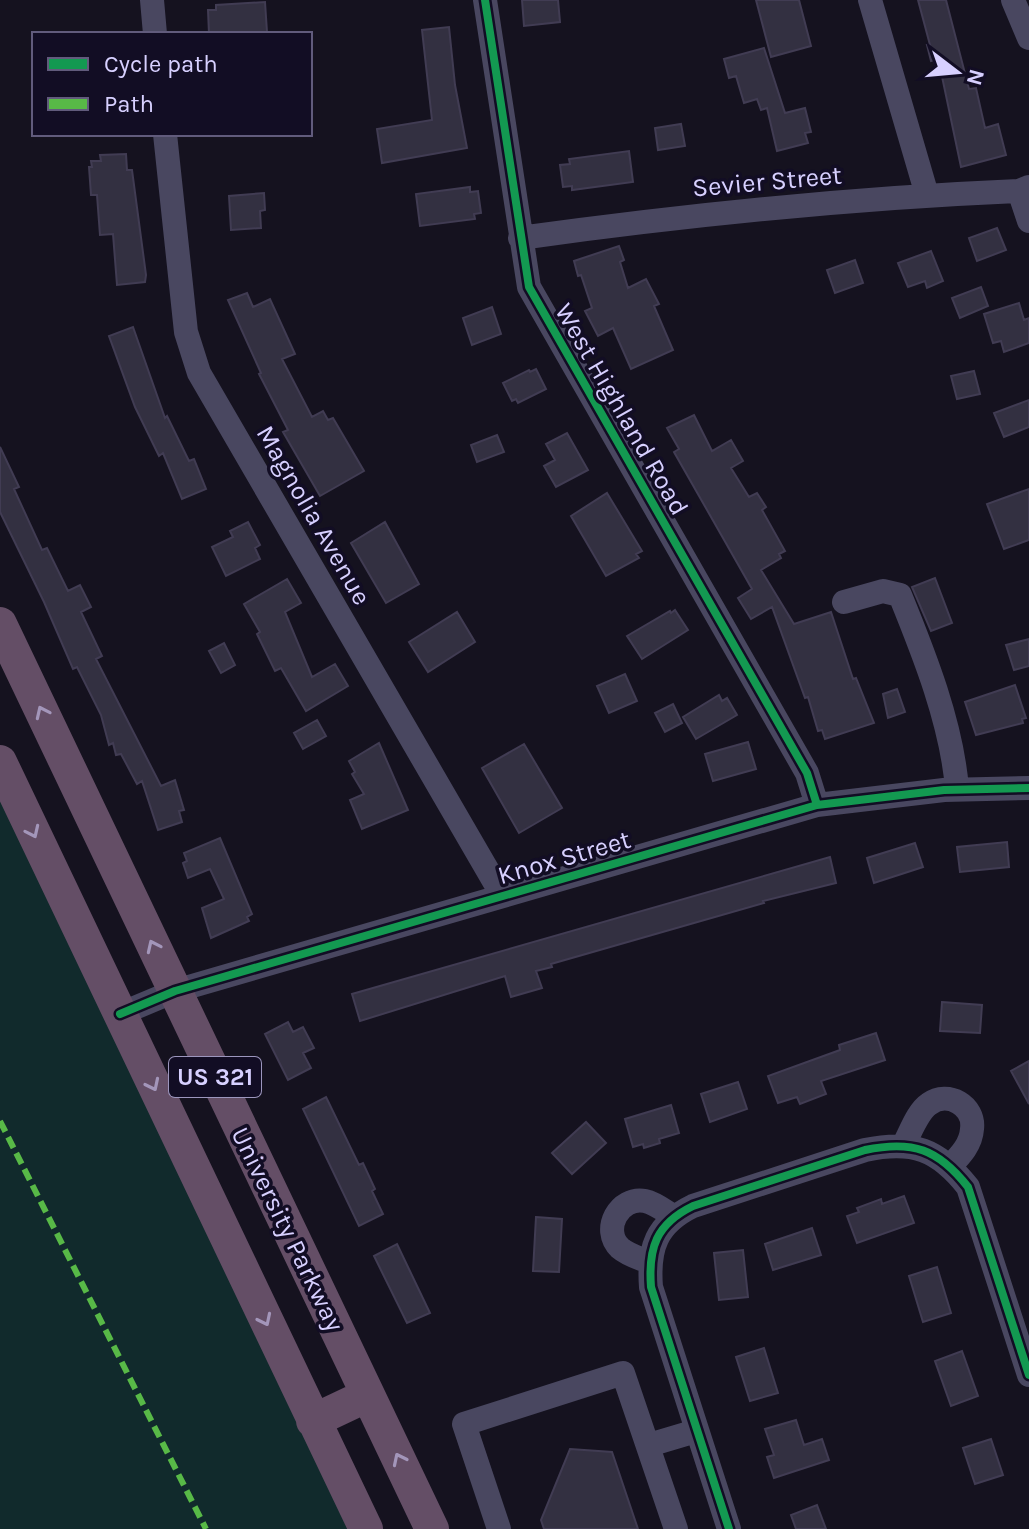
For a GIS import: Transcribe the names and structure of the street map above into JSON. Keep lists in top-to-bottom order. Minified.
{"streets":{"highway":["US 321","University Parkway"],"street":["Sevier Street","West Highland Road","Magnolia Avenue","Knox Street"]},"crossings":[["Sevier Street","West Highland Road"],["West Highland Road","Knox Street"],["Magnolia Avenue","Knox Street"],["Knox Street","US 321"],["Knox Street","University Parkway"]],"legend":["Cycle path","Path"],"north":"right"}
